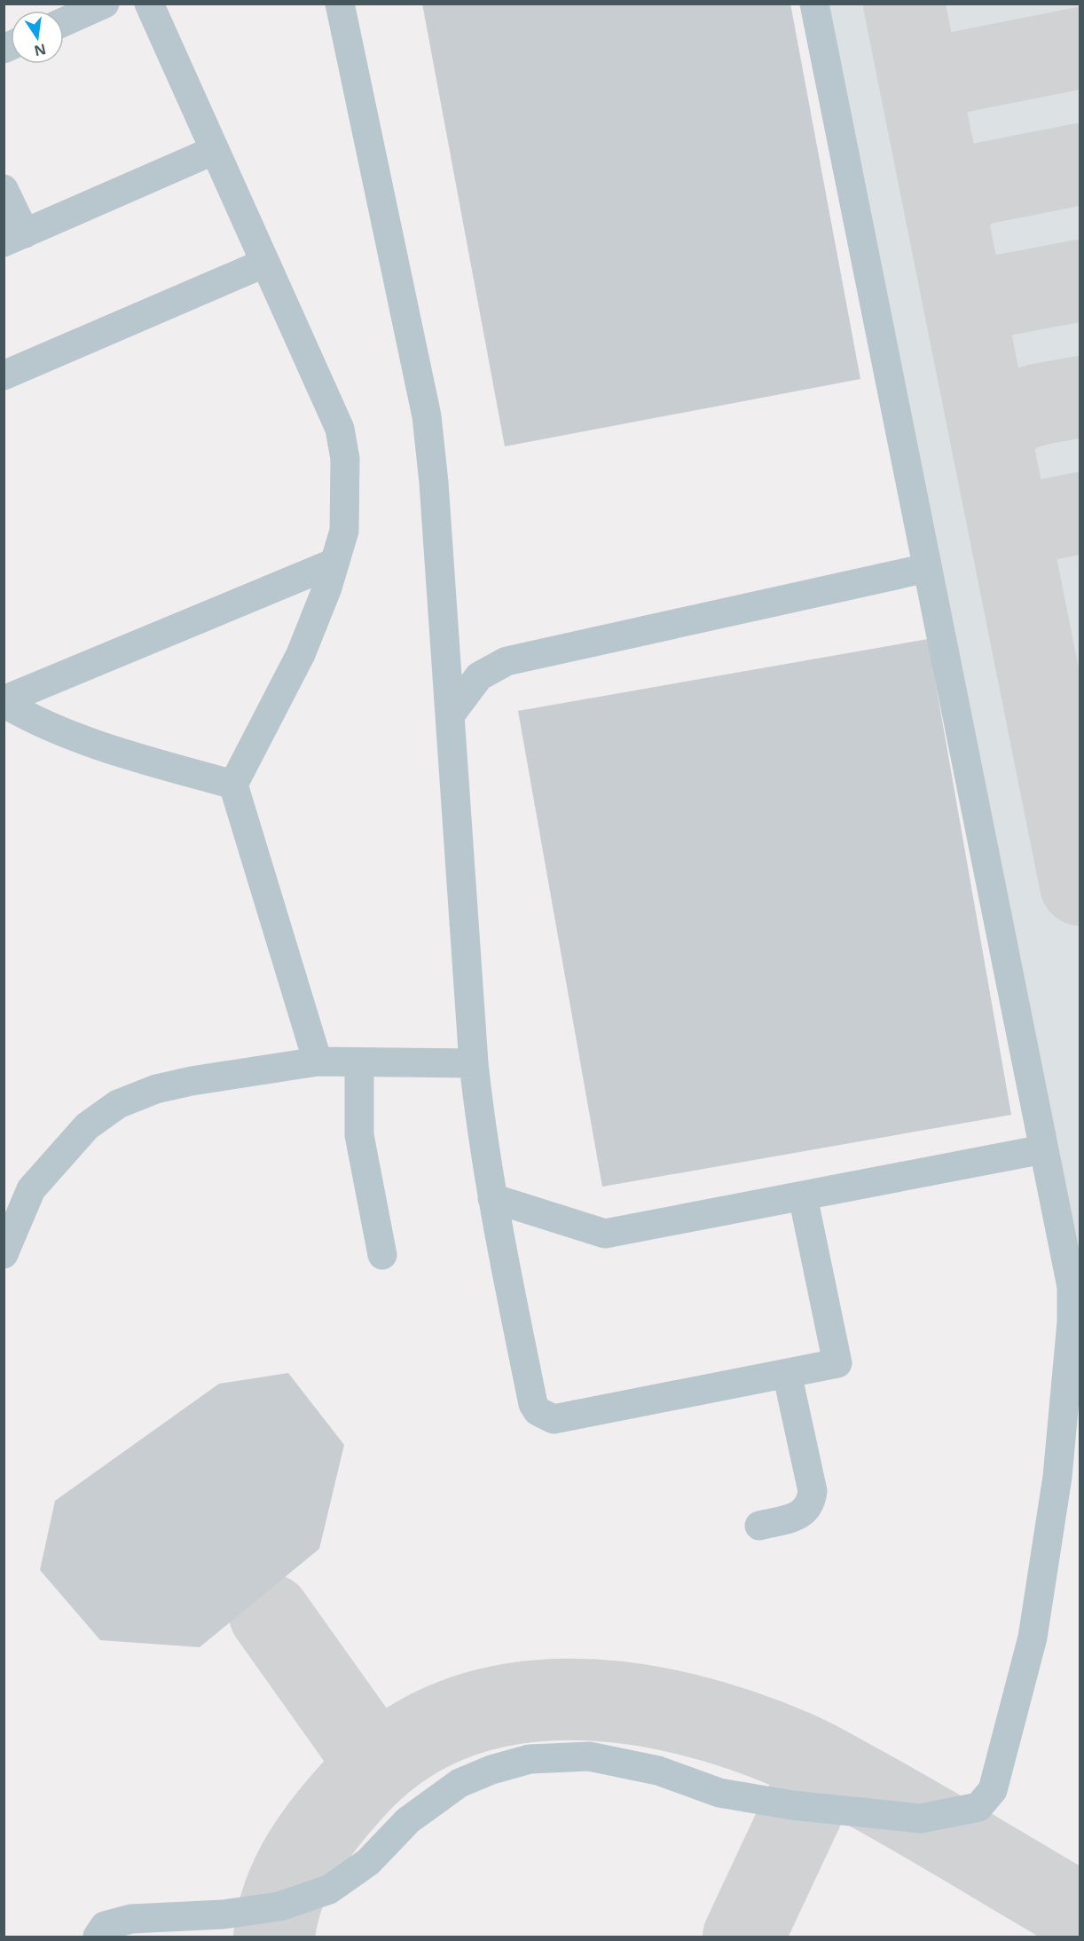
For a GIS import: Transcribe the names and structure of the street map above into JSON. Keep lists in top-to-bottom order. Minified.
{"north":"bottom"}
